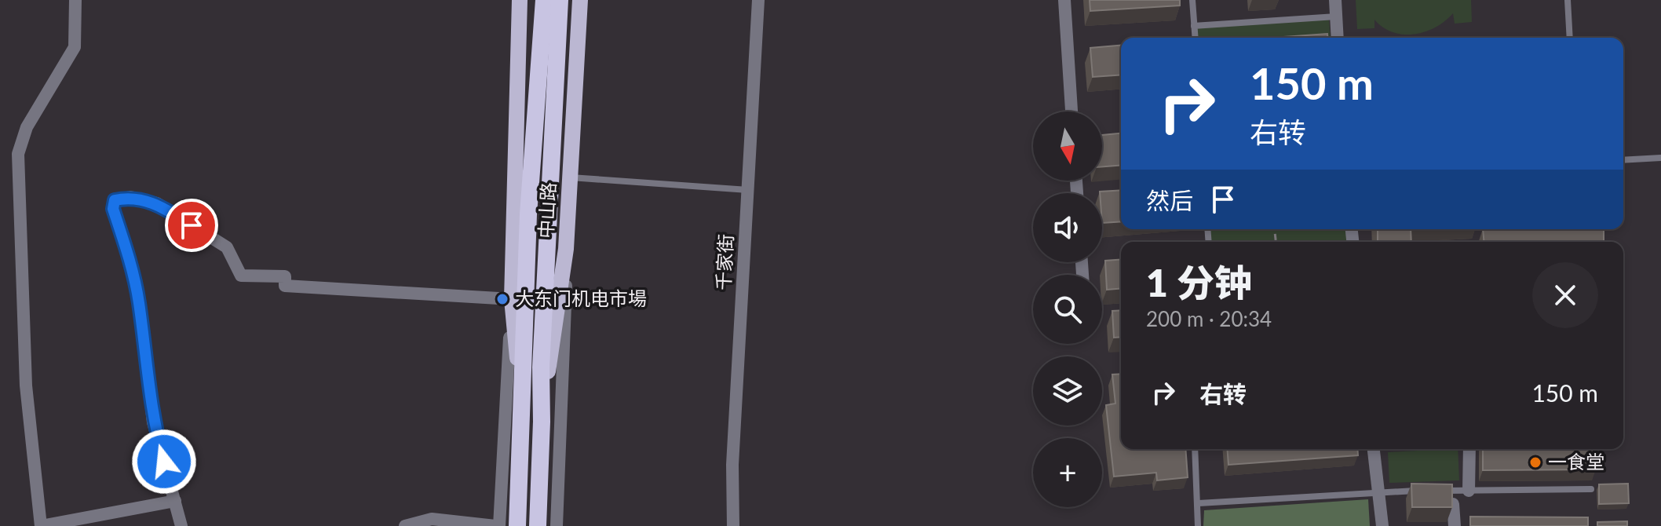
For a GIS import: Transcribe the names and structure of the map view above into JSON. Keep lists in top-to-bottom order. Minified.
{"streets":{"highway":["中山路"],"street":["千家街"]},"places":["大东门机电市場","一食堂"],"north":"bottom","page":{"turn":["150 m","右转"],"map_buttons":"+","then":"然后","heading":["1 分钟","200 m · 20:34"],"list":[{"name":"右转","value":"150 m"}]}}
